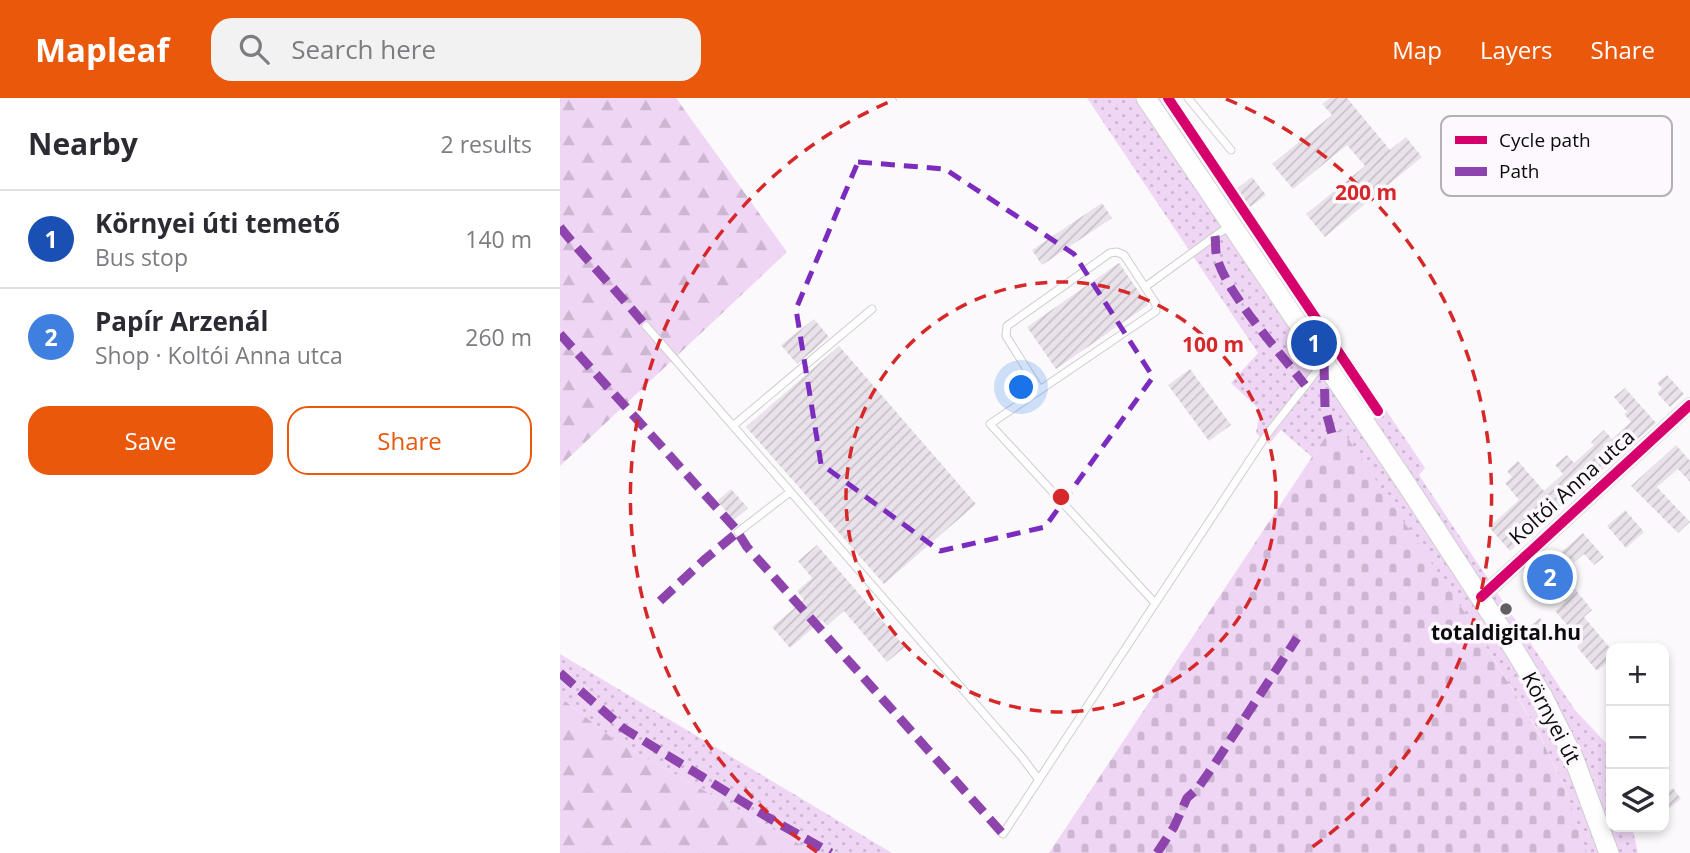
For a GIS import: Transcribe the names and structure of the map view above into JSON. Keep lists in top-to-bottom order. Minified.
{"streets":{"main road":["Környei út"],"street":["Koltói Anna utca"]},"crossings":[["Koltói Anna utca","Környei út"]],"places":["totaldigital.hu"],"legend":["Cycle path","Path"],"page":{"header":"Mapleaf","search":"Search here","nav":["Map","Layers","Share"],"heading":["Nearby","2 results"],"list":[{"mark":"1","name":"Környei úti temető","note":"Bus stop","value":"140 m"},{"mark":"2","name":"Papír Arzenál","note":"Shop · Koltói Anna utca","value":"260 m"}],"pins":["1","2"],"buttons":["Save","Share"],"map_buttons":["+","−"]},"rings":["200 m","100 m"]}
